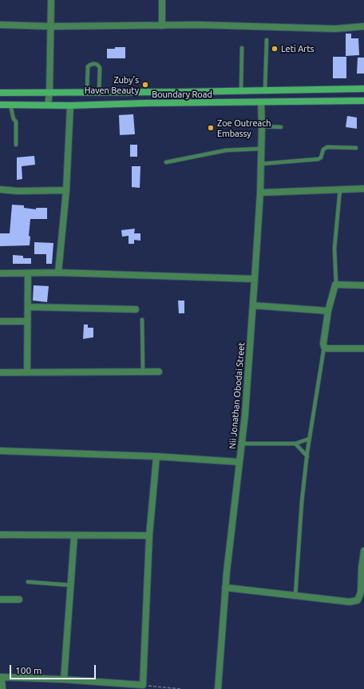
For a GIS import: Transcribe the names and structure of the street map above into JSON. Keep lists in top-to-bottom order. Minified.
{"streets":{"main road":["Boundary Road"],"street":["Nii Jonathan Obodai Street"]},"crossings":[["Boundary Road","Nii Jonathan Obodai Street"]],"places":["Leti Arts","Zuby's Haven Beauty","Zoe Outreach Embassy"],"scale_bar":"100 m"}
